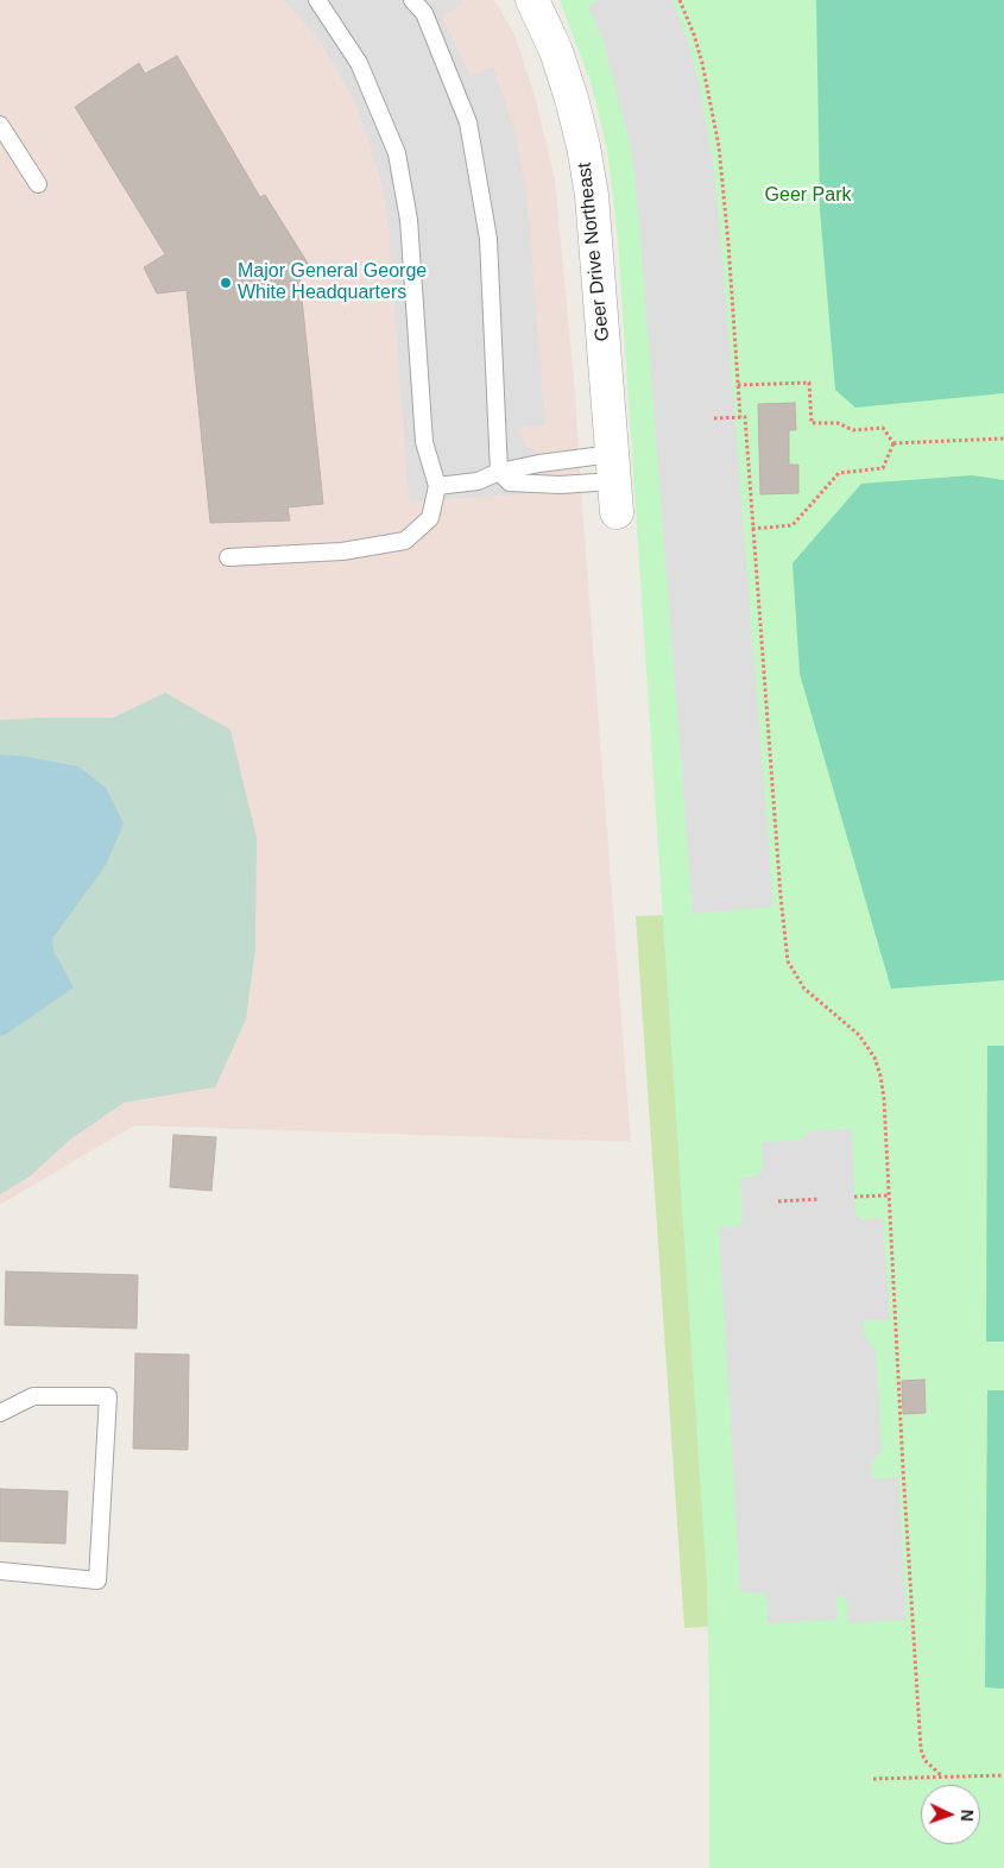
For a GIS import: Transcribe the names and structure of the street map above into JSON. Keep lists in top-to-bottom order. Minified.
{"streets":{"street":["Geer Drive Northeast"]},"parks":["Geer Park"],"places":["Major General George White Headquarters"],"north":"right"}
